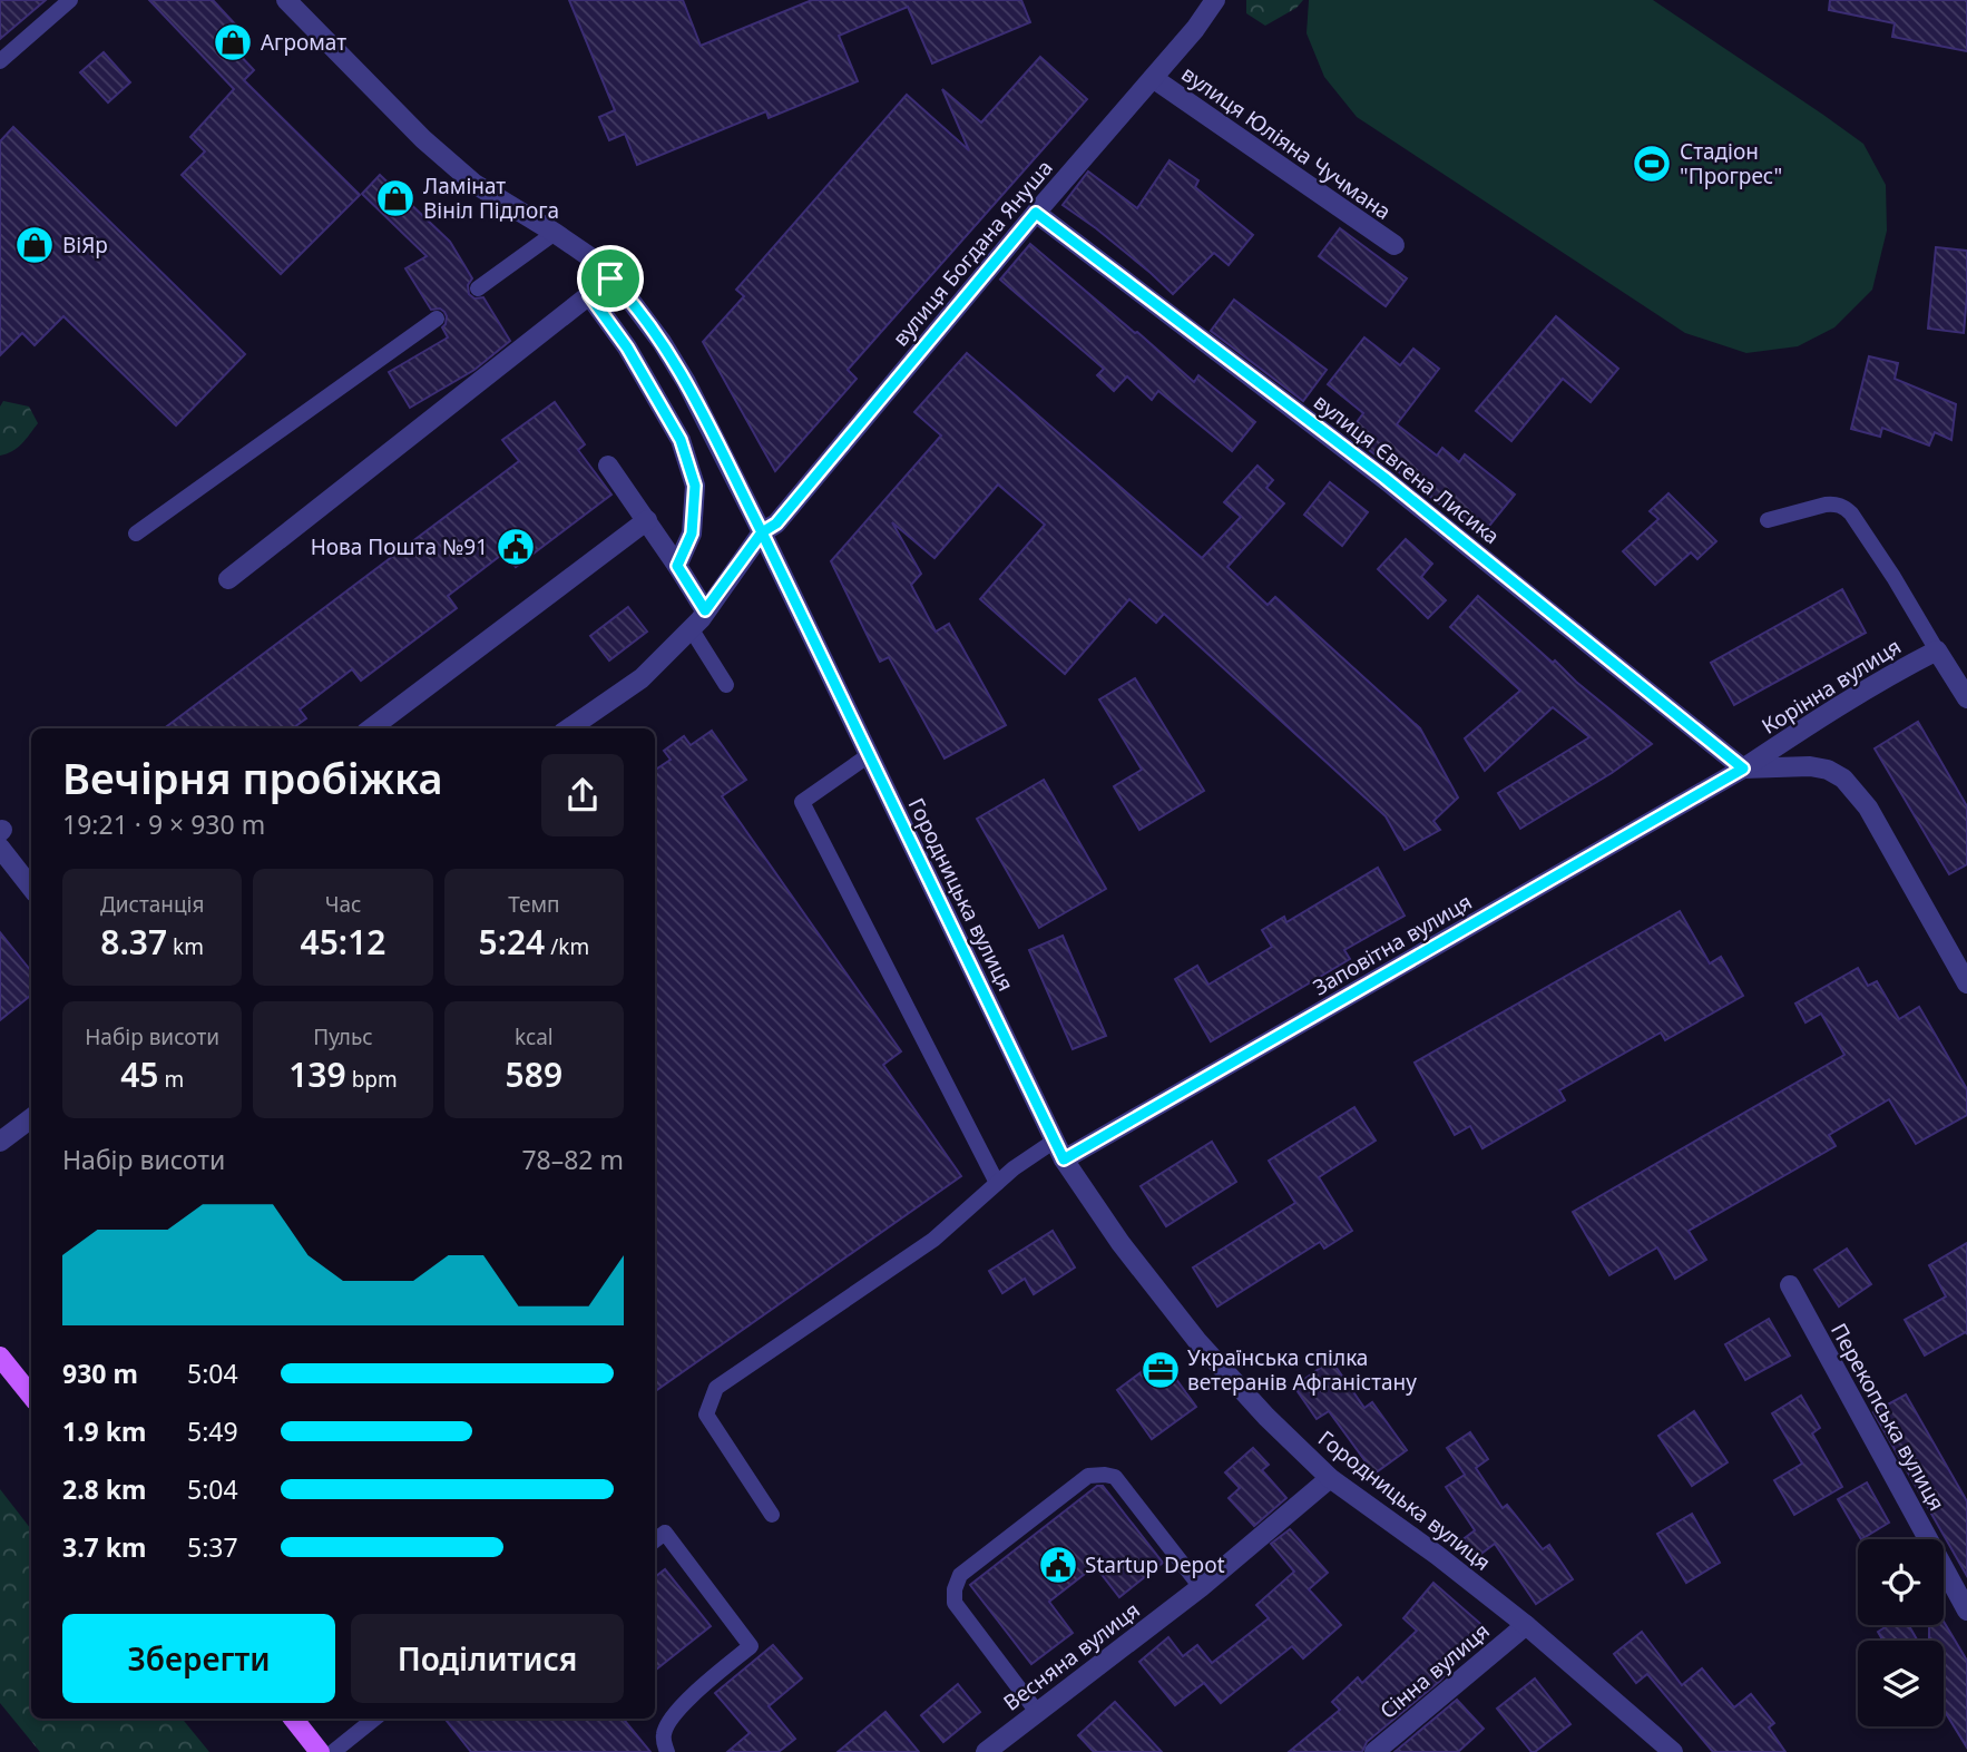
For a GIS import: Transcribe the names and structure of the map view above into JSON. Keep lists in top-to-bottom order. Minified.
{"streets":{"street":["вулиця Юліяна Чучмана","вулиця Богдана Януша","вулиця Євгена Лисика","Корінна вулиця","Городницька вулиця","Заповітна вулиця","Перекопська вулиця","Весняна вулиця","Сінна вулиця"]},"crossings":[["вулиця Юліяна Чучмана","вулиця Богдана Януша"],["вулиця Богдана Януша","вулиця Євгена Лисика"],["вулиця Богдана Януша","Городницька вулиця"],["вулиця Євгена Лисика","Корінна вулиця"],["вулиця Євгена Лисика","Заповітна вулиця"],["Корінна вулиця","Заповітна вулиця"],["Городницька вулиця","Заповітна вулиця"],["Городницька вулиця","Весняна вулиця"],["Городницька вулиця","Сінна вулиця"]],"places":{"shop":["Агромат","Ламінат Вініл Підлога","ВіЯр"],"sports":["Стадіон \"Прогрес\""],"public building":["Нова Пошта №91","Startup Depot"],"office":["Українська спілка ветеранів Афганістану"]},"page":{"heading":["Вечірня пробіжка","19:21 · 9 × 930 m"],"stats":[["Дистанція","8.37 km"],["Час","45:12"],["Темп","5:24 /km"],["Набір висоти","45 m"],["Пульс","139 bpm"],["kcal","589"]],"chart":["Набір висоти","78–82 m"],"list":[{"name":"930 m","note":"5:04"},{"name":"1.9 km","note":"5:49"},{"name":"2.8 km","note":"5:04"},{"name":"3.7 km","note":"5:37"}],"buttons":["Зберегти","Поділитися"]}}
